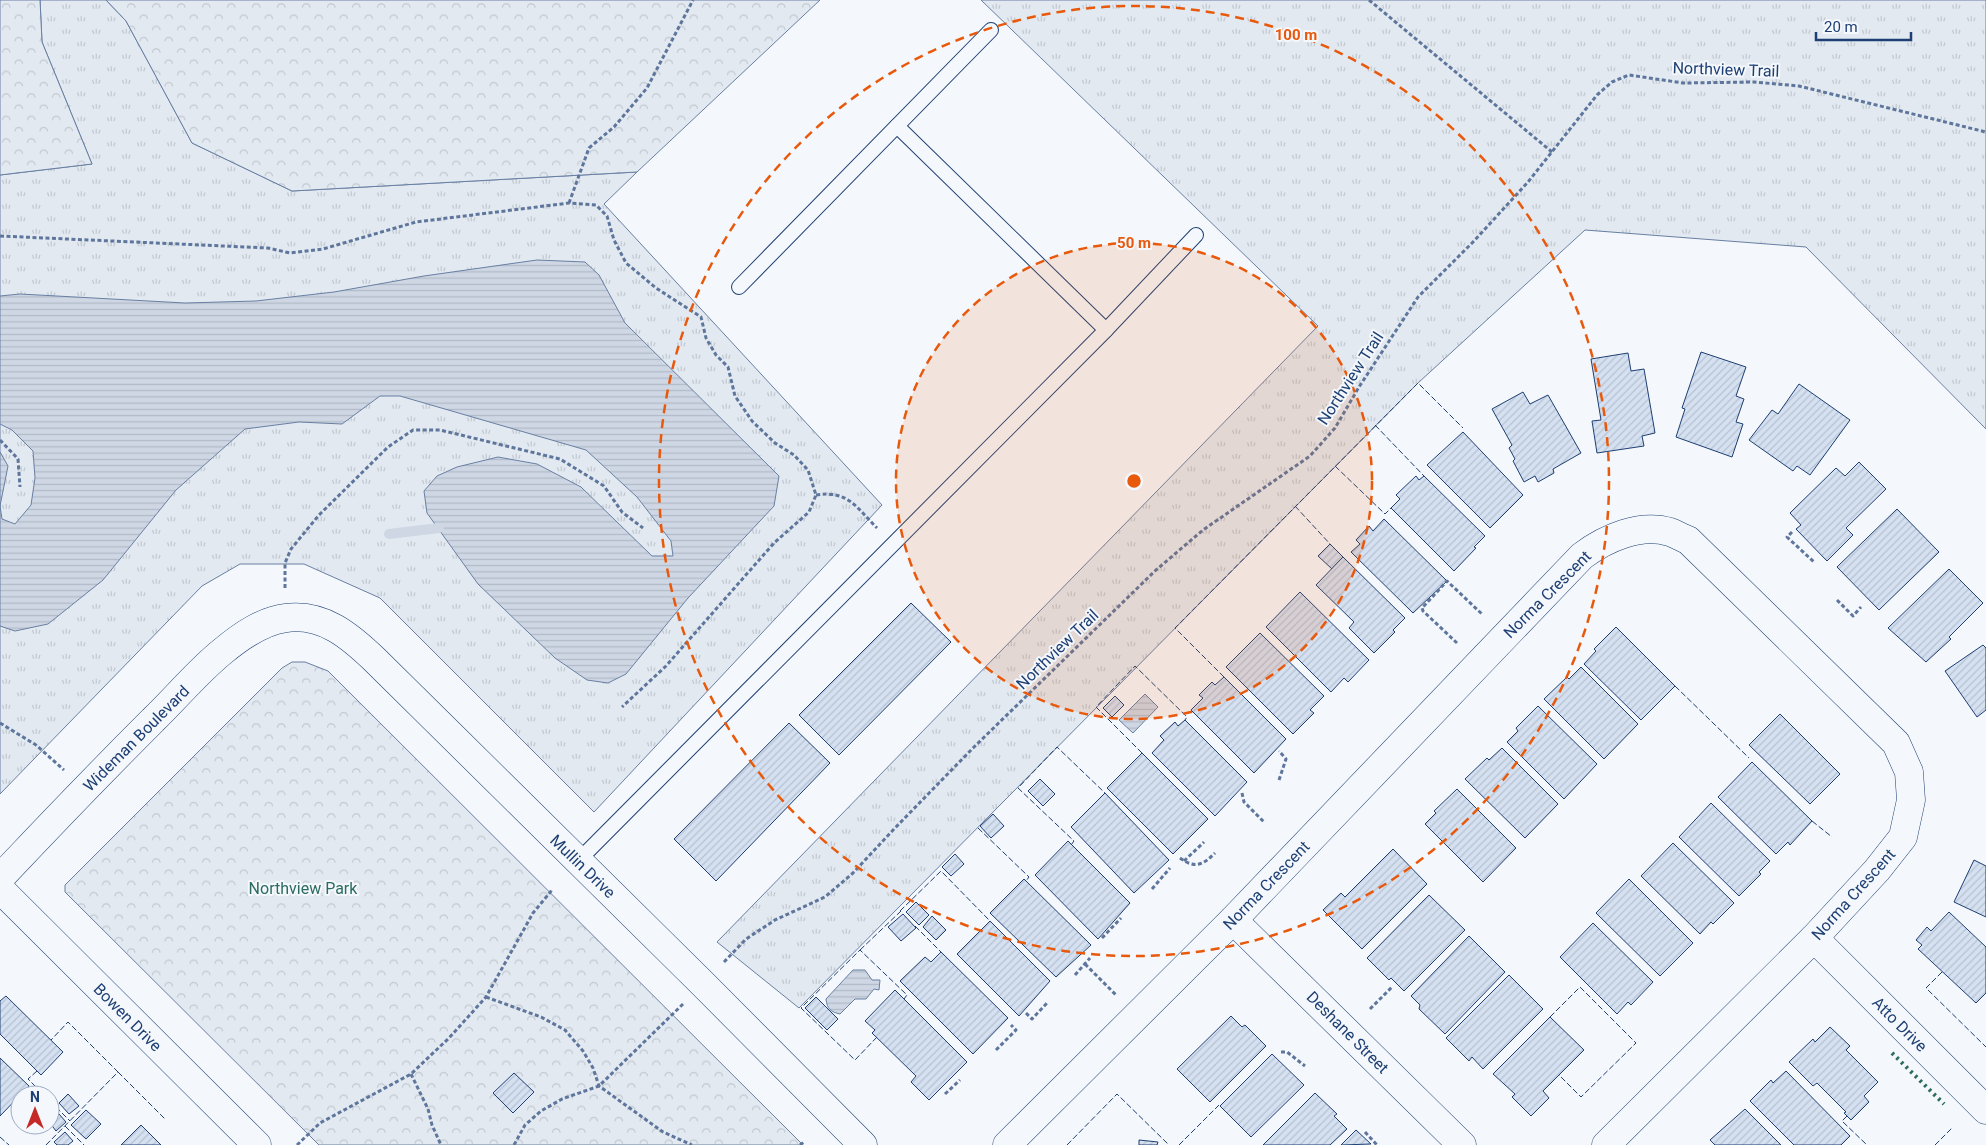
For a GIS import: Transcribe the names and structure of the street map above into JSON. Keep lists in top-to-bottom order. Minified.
{"streets":{"street":["Norma Crescent","Wideman Boulevard","Mullin Drive","Bowen Drive","Atto Drive","Deshane Street"],"path":["Northview Trail"]},"crossings":[["Northview Trail","Mullin Drive"],["Norma Crescent","Atto Drive"],["Norma Crescent","Deshane Street"],["Wideman Boulevard","Mullin Drive"]],"parks":["Northview Park"],"scale_bar":"20 m","north":"top","rings":["100 m","50 m"]}
